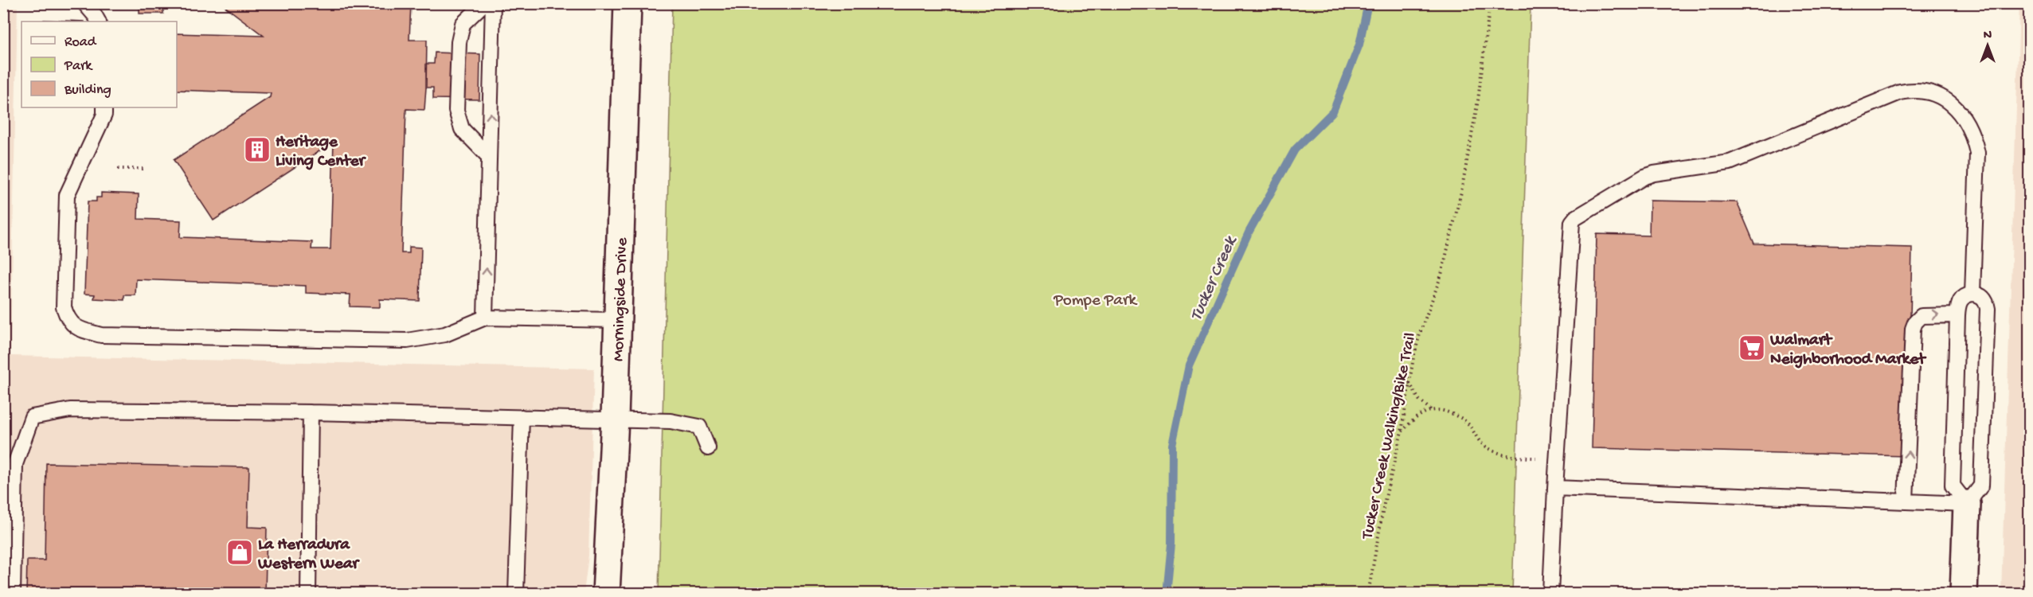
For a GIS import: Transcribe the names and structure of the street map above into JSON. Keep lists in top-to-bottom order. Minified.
{"streets":{"street":["Morningside Drive"],"path":["Tucker Creek Walking/Bike Trail"]},"water":["Tucker Creek"],"parks":["Pompe Park"],"places":{"building":["Heritage Living Center"],"supermarket":["Walmart Neighborhood Market"],"shop":["La Herradura Western Wear"]},"legend":["Road","Park","Building"],"north":"top"}
